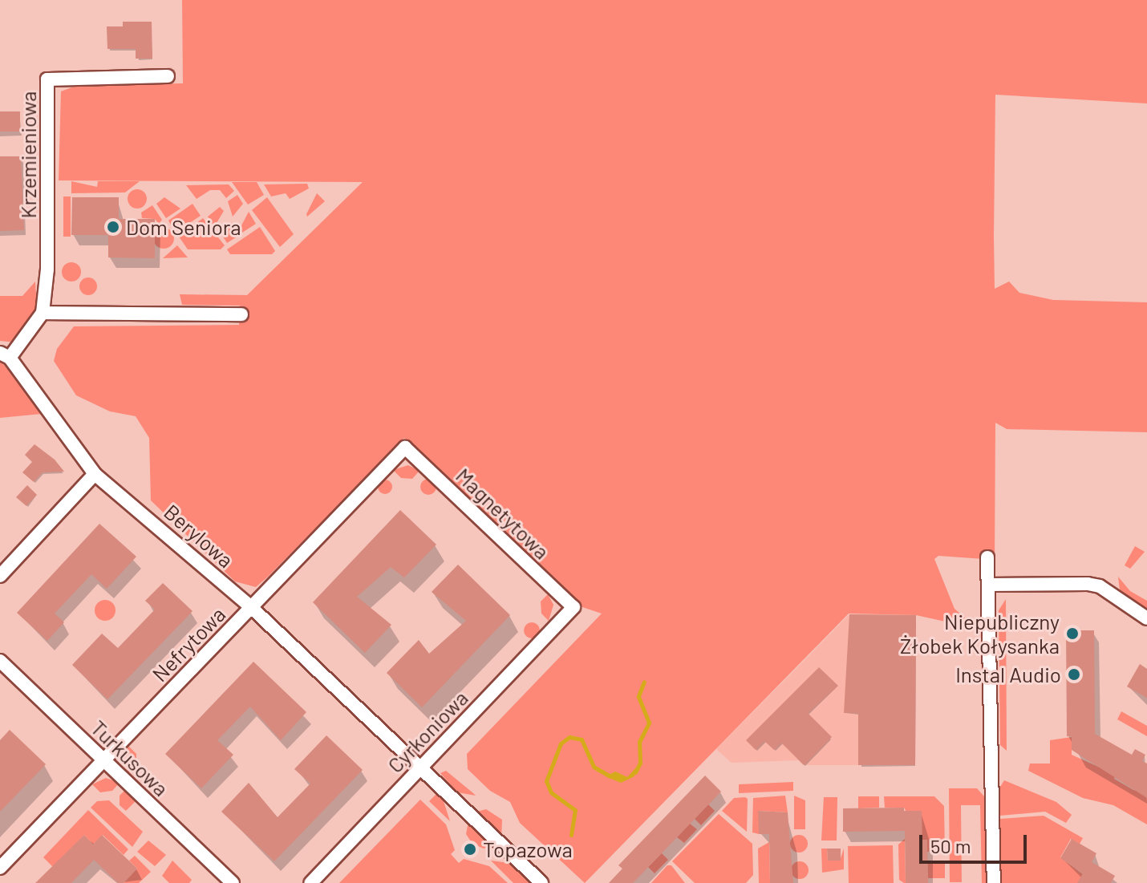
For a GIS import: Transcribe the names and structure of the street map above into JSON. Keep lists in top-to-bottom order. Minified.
{"streets":{"street":["Krzemieniowa","Magnetytowa","Berylowa","Nefrytowa","Cyrkoniowa","Turkusowa"]},"crossings":[["Krzemieniowa","Berylowa"],["Magnetytowa","Nefrytowa"],["Magnetytowa","Cyrkoniowa"],["Berylowa","Nefrytowa"],["Berylowa","Cyrkoniowa"],["Nefrytowa","Turkusowa"]],"places":["Dom Seniora","Niepubliczny Żłobek Kołysanka","Instal Audio","Topazowa"],"scale_bar":"50 m"}
